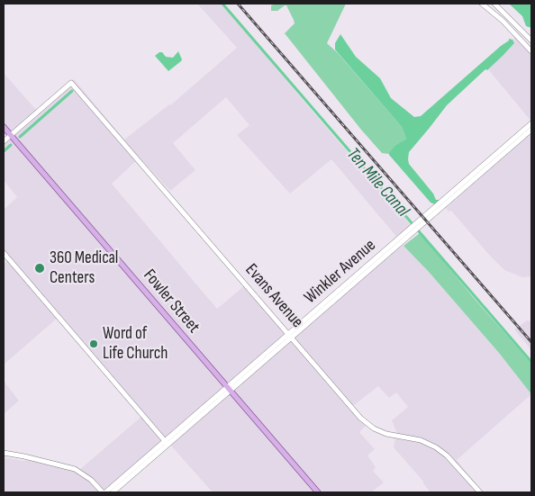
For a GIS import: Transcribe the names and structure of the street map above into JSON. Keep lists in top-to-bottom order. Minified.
{"streets":{"main road":["Fowler Street"],"street":["Winkler Avenue","Evans Avenue"]},"crossings":[["Winkler Avenue","Evans Avenue"],["Winkler Avenue","Fowler Street"],["Evans Avenue","Fowler Street"]],"water":["Ten Mile Canal"],"places":["360 Medical Centers","Word of Life Church"]}
